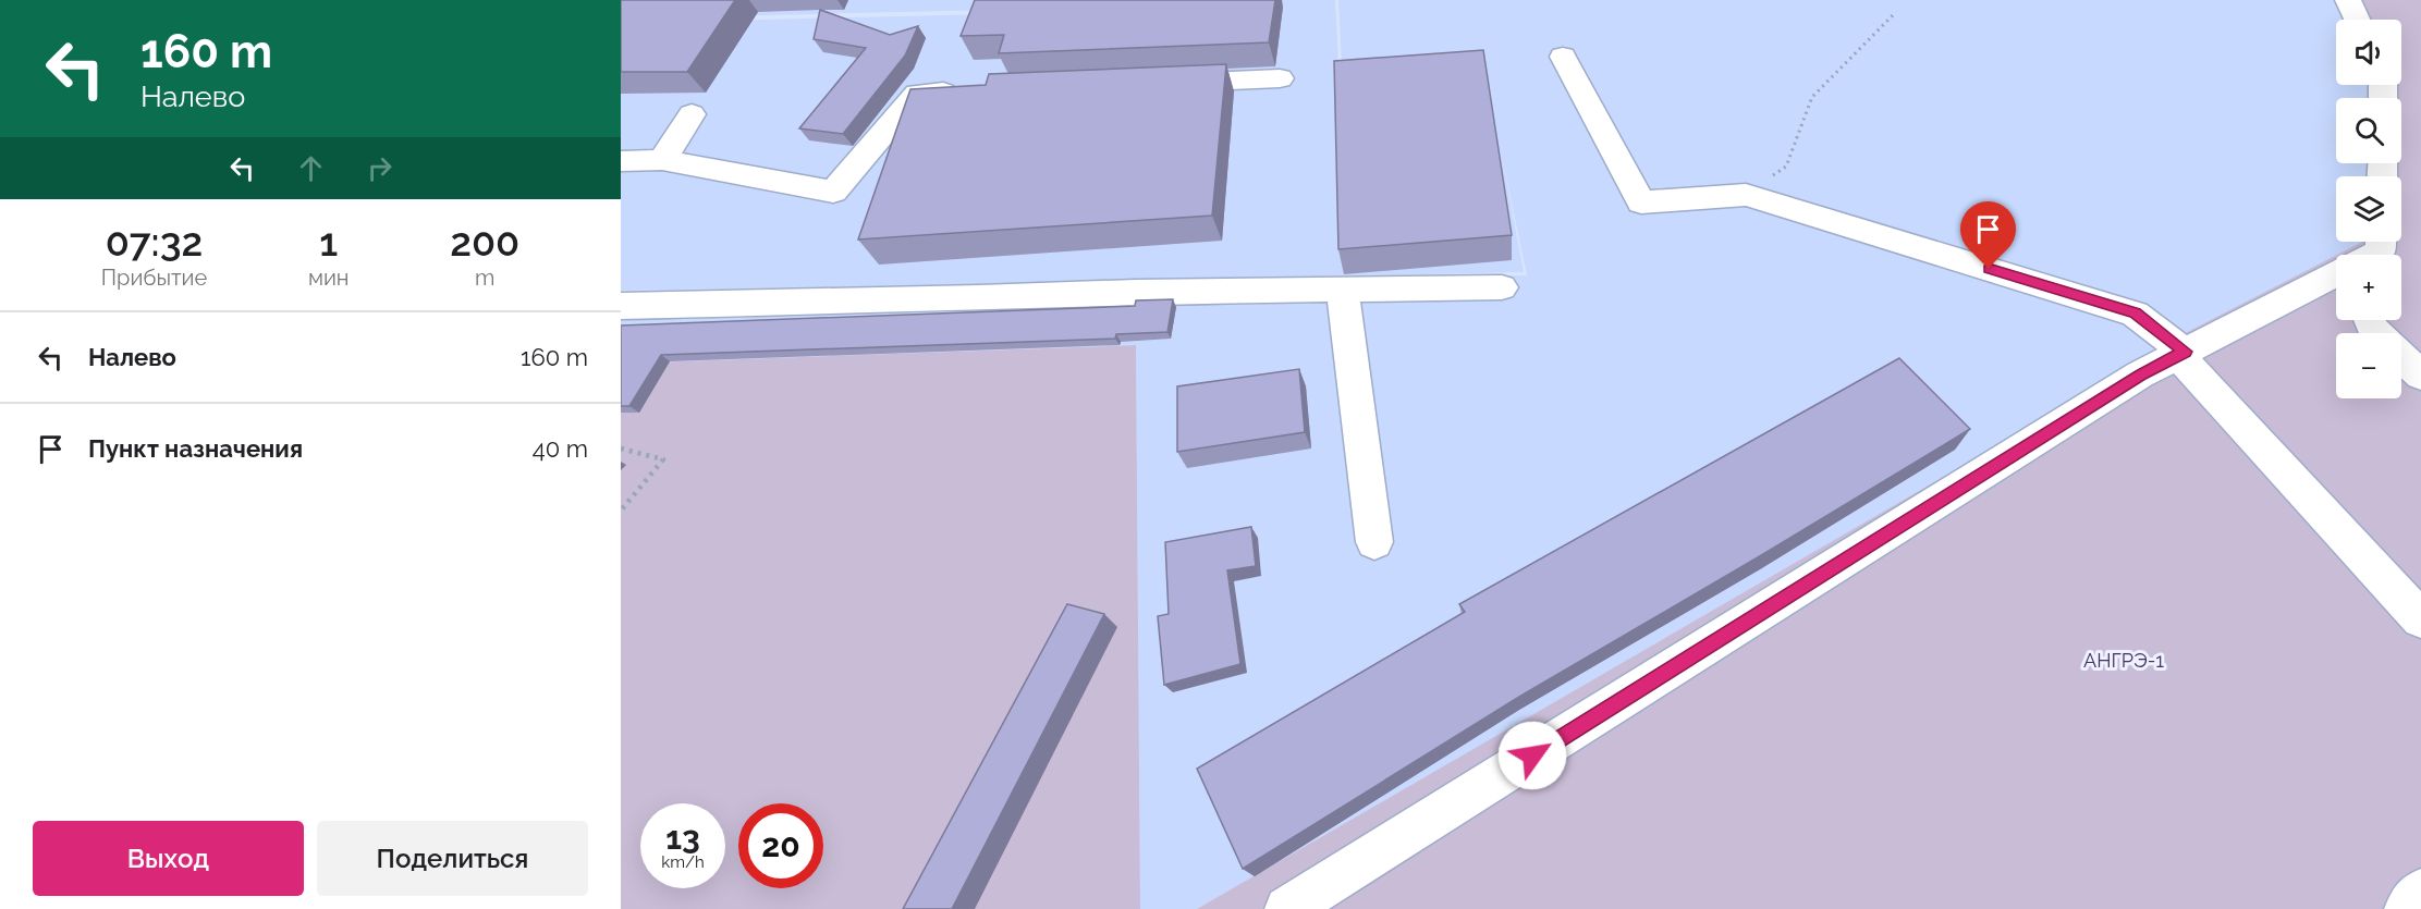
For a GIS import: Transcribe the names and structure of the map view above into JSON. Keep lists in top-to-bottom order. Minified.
{"parks":["АНГРЭ-1"],"page":{"turn":["160 m","Налево"],"map_buttons":["+","−"],"eta":["07:32","Прибытие","1","мин","200","m"],"list":[{"name":"Налево","value":"160 m"},{"name":"Пункт назначения","value":"40 m"}],"speed":"13 km/h","limit":"20","buttons":["Выход","Поделиться"]}}
